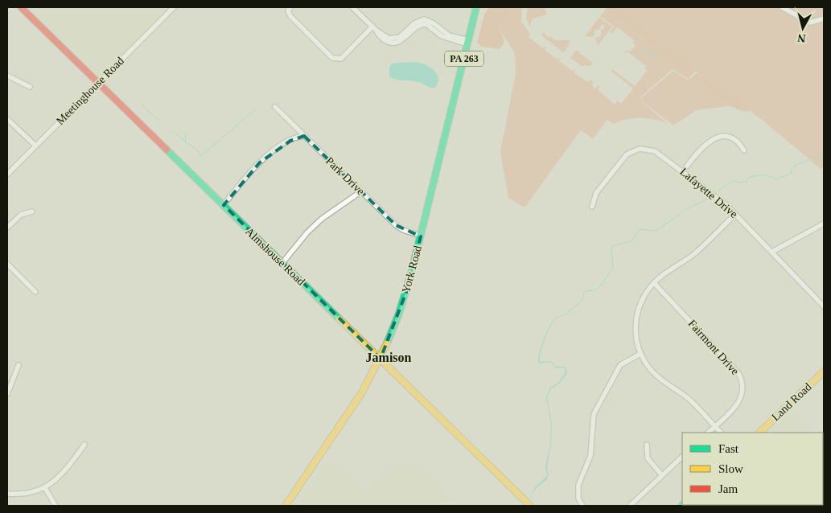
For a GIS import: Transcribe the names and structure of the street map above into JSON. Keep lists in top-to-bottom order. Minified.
{"streets":{"main road":["PA 263","Almshouse Road","York Road","Land Road"],"street":["Meetinghouse Road","Park Drive","Lafayette Drive","Fairmont Drive"]},"crossings":[["Meetinghouse Road","Almshouse Road"],["Park Drive","York Road"],["Almshouse Road","York Road"]],"districts":["Jamison"],"legend":["Fast","Slow","Jam"],"north":"bottom"}
